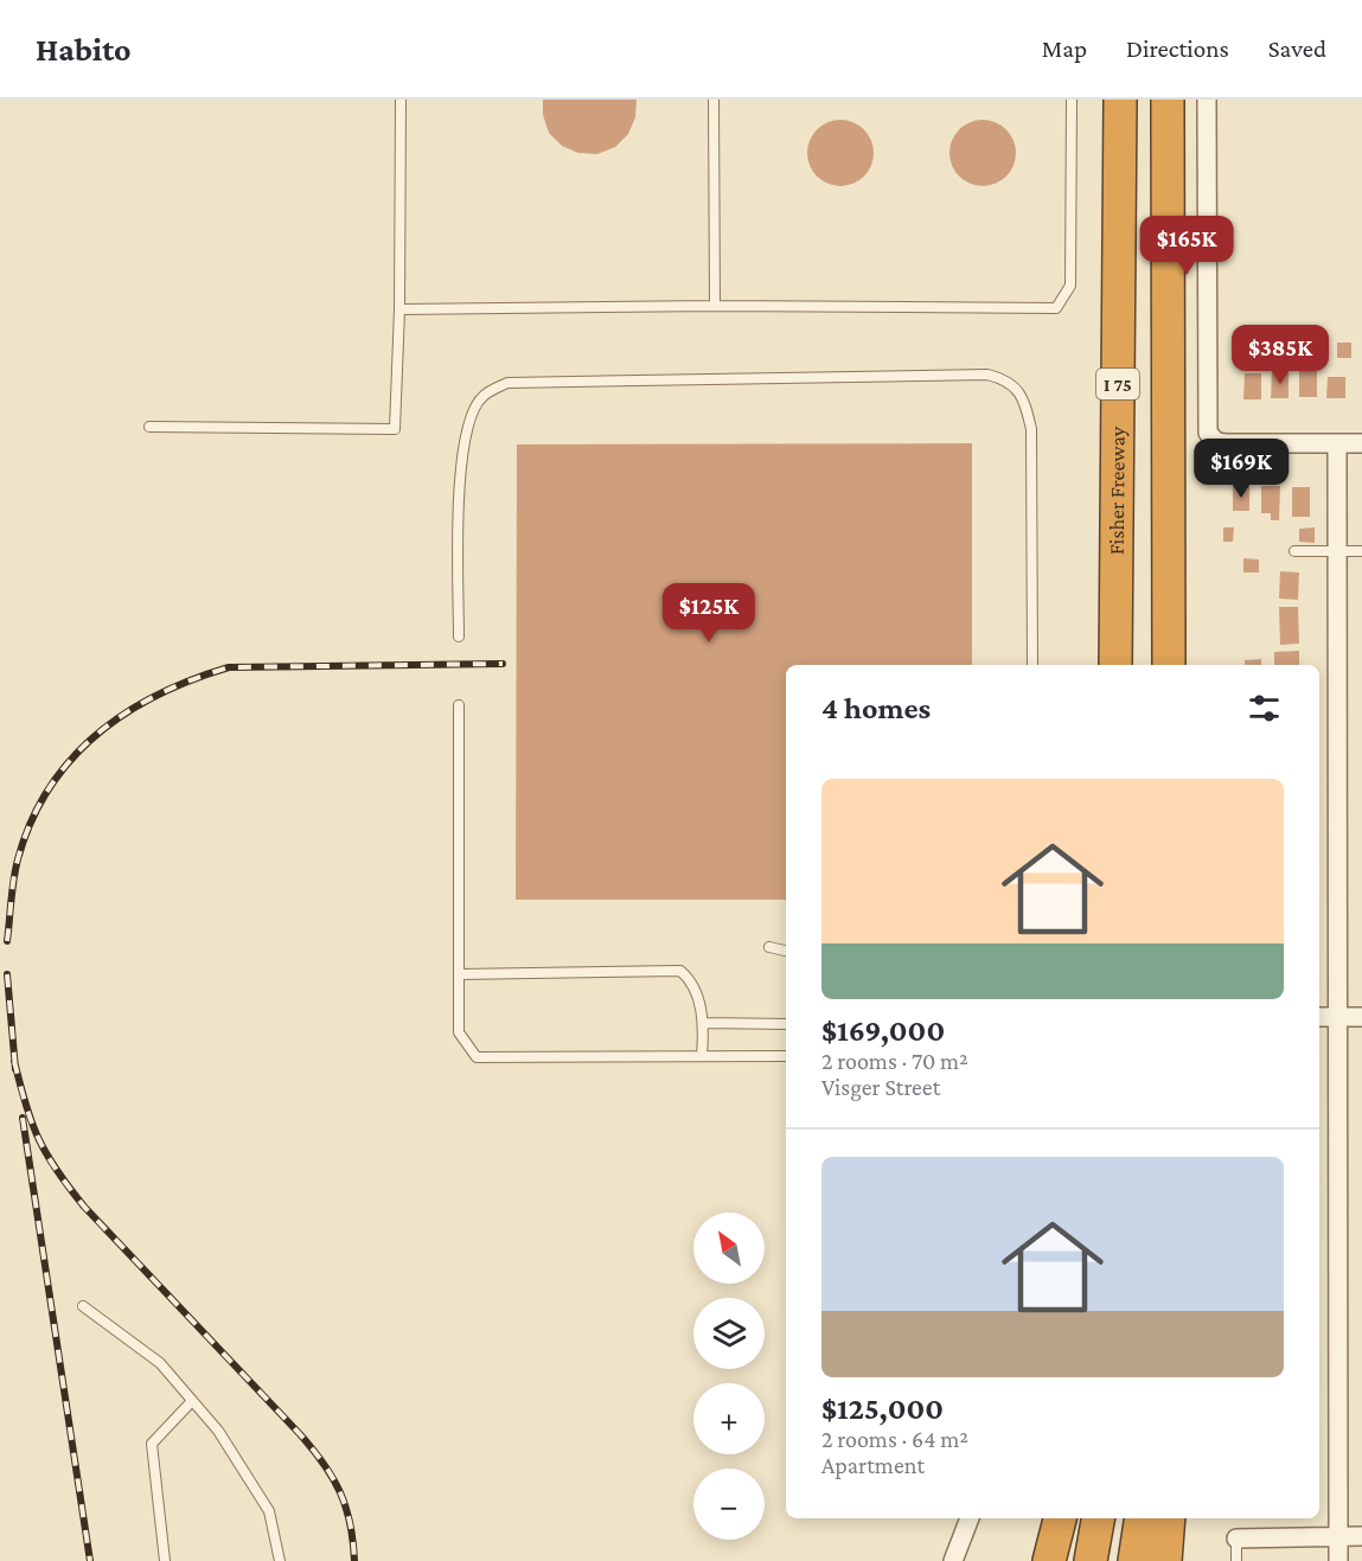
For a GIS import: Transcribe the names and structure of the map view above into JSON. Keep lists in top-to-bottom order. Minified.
{"streets":{"highway":["I 75","Fisher Freeway"]},"north":"top left","page":{"header":"Habito","nav":["Map","Directions","Saved"],"price":["$165K","$385K","$169K","$125K"],"heading":"4 homes","list":[{"name":"$169,000","note":"2 rooms · 70 m² · Visger Street"},{"name":"$125,000","note":"2 rooms · 64 m² · Apartment"}],"map_buttons":["+","−"]}}
